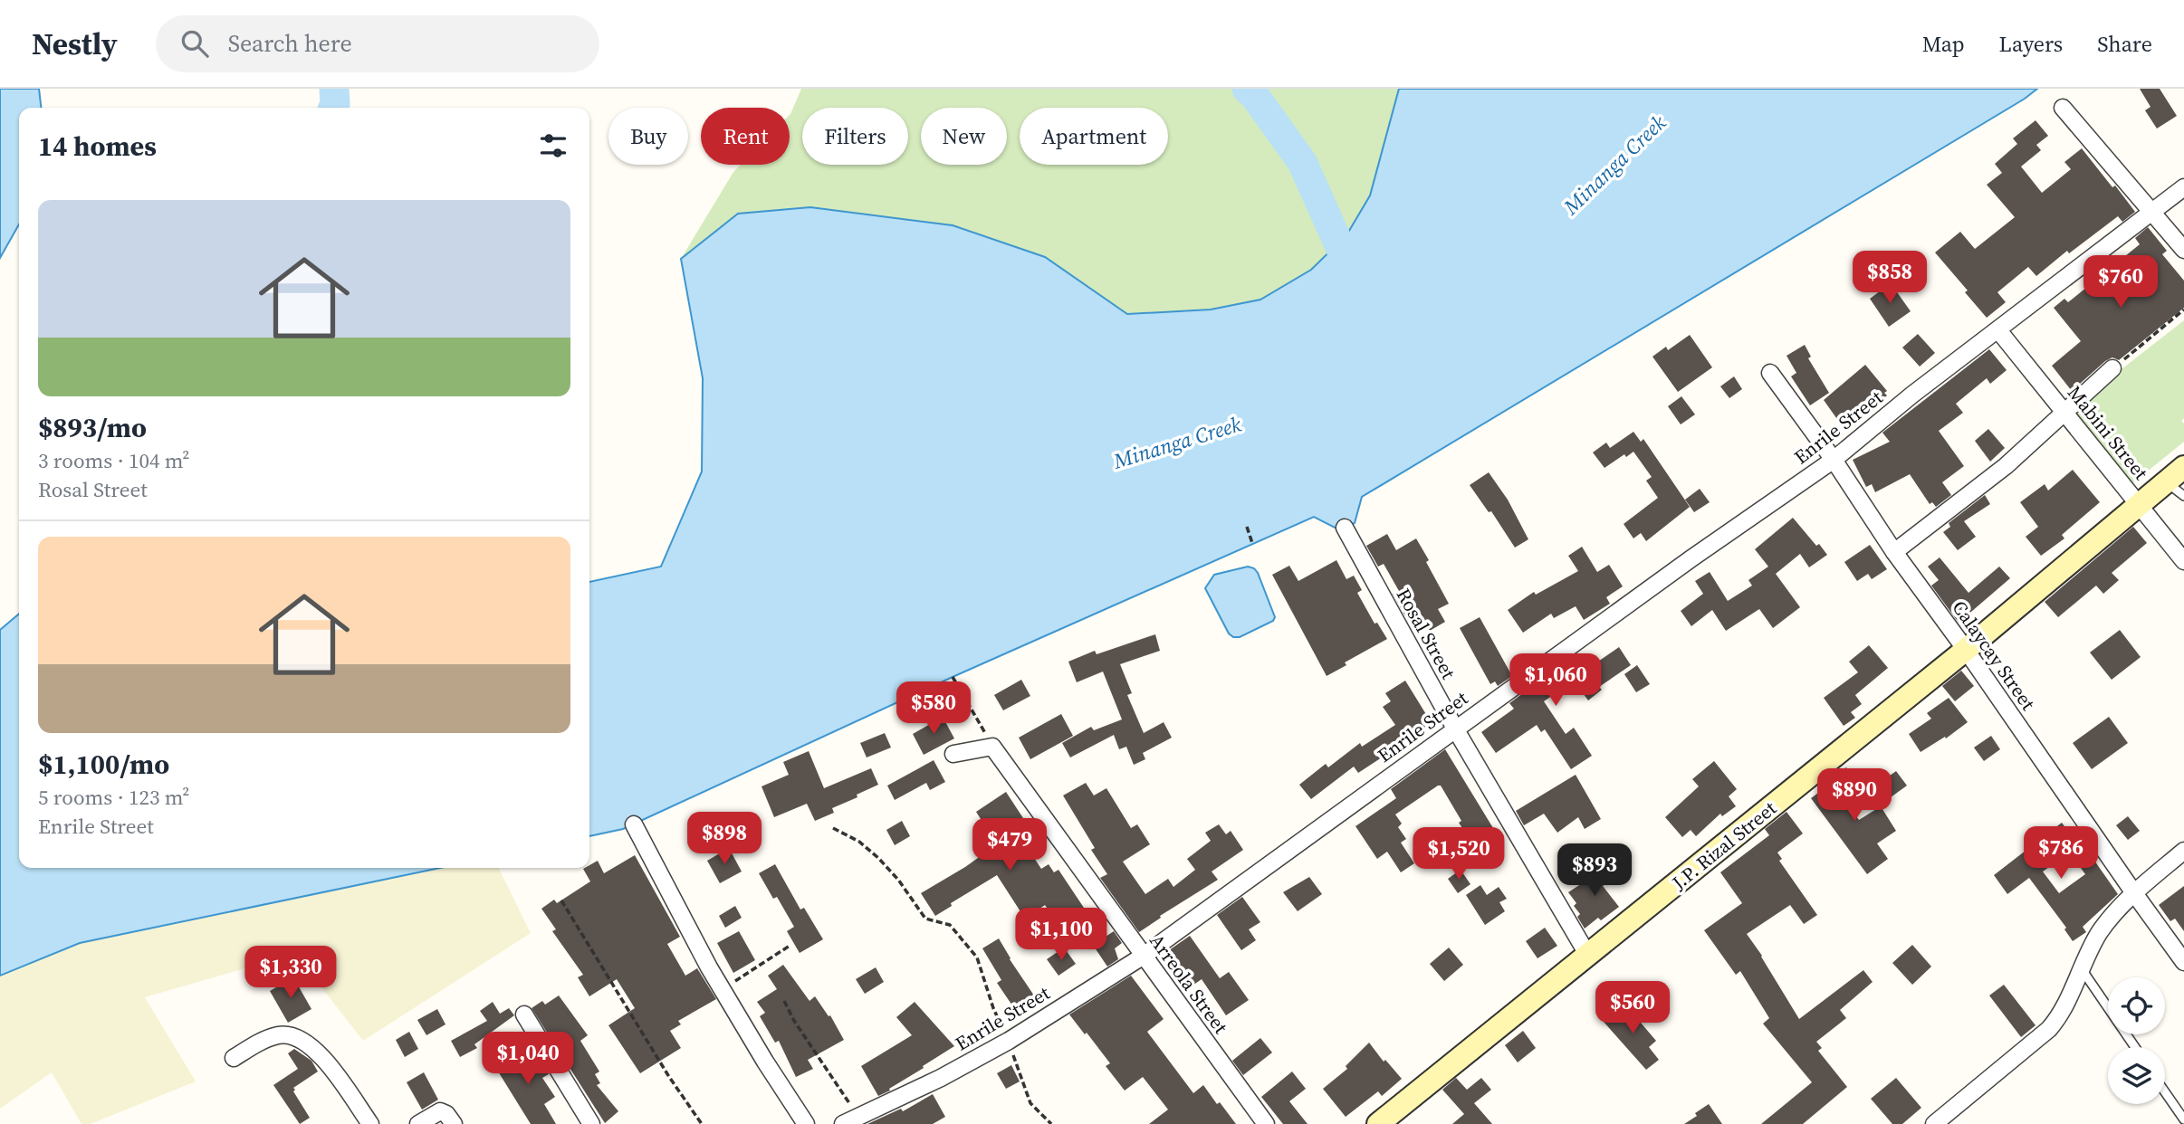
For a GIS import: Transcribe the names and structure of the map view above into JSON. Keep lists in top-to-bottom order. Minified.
{"streets":{"street":["Enrile Street","Mabini Street","Rosal Street","Calaycay Street","J.P. Rizal Street","Arreola Street"]},"crossings":[["Enrile Street","Mabini Street"],["Enrile Street","Rosal Street"],["Enrile Street","Calaycay Street"],["Enrile Street","Arreola Street"],["Mabini Street","J.P. Rizal Street"],["Rosal Street","J.P. Rizal Street"],["Calaycay Street","J.P. Rizal Street"]],"water":["Minanga Creek"],"page":{"header":"Nestly","search":"Search here","nav":["Map","Layers","Share"],"chip":["Buy","Rent","Filters","New","Apartment"],"heading":"14 homes","list":[{"name":"$893/mo","note":"3 rooms · 104 m² · Rosal Street"},{"name":"$1,100/mo","note":"5 rooms · 123 m² · Enrile Street"}],"price":["$858","$760","$1,060","$580","$890","$898","$479","$786","$1,520","$893","$1,100","$1,330","$560","$1,040"]}}
